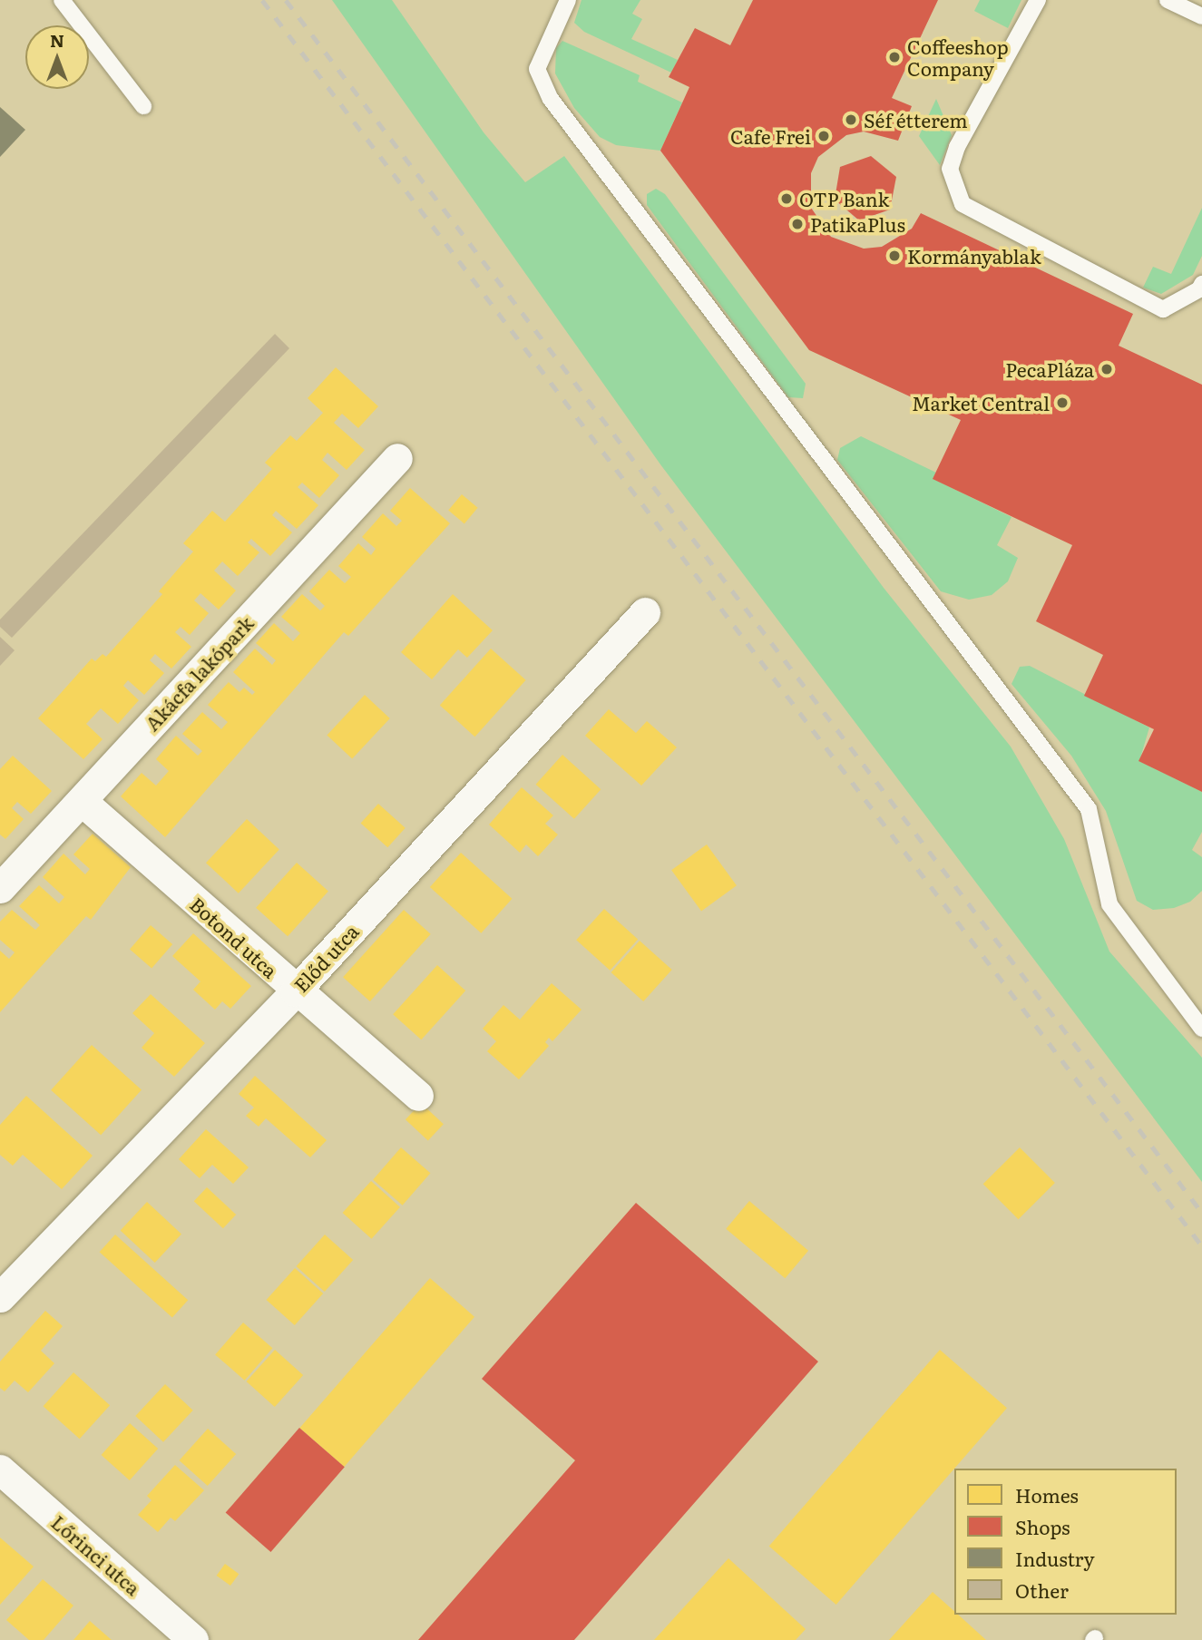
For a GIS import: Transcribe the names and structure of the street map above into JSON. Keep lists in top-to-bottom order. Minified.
{"streets":{"street":["Akácfa lakópark","Botond utca","Előd utca","Lőrinci utca"]},"crossings":[["Akácfa lakópark","Botond utca"],["Botond utca","Előd utca"]],"places":["Coffeeshop Company","Séf étterem","Cafe Frei","OTP Bank","PatikaPlus","Kormányablak","PecaPláza","Market Central"],"legend":["Homes","Shops","Industry","Other"],"north":"top"}
